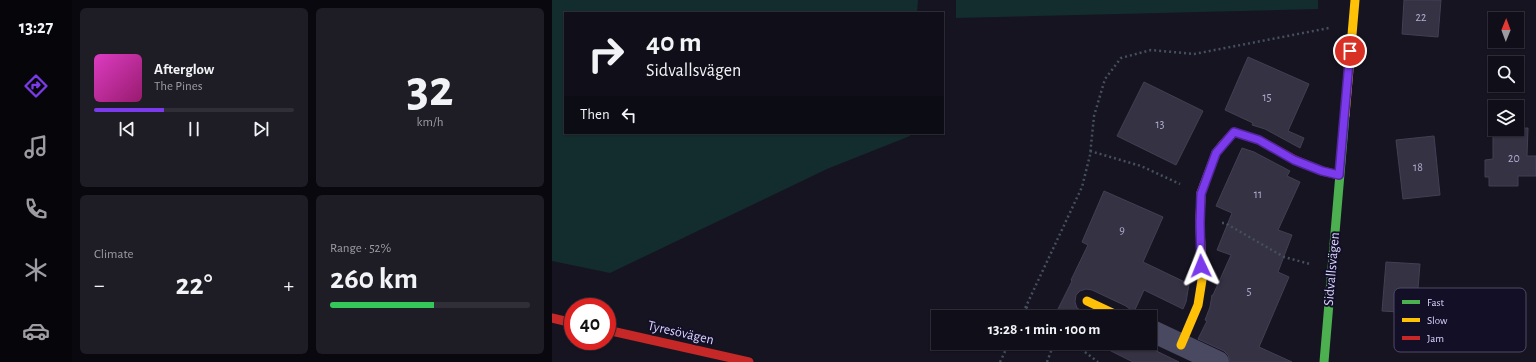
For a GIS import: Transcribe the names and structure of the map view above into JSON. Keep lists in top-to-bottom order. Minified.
{"streets":{"street":["Sidvallsvägen","Tyresövägen"]},"house_numbers":["22","15","13","20","18","11","9","5"],"legend":["Fast","Slow","Jam"],"north":"top","page":{"tabs":"13:27","tile":[["32","km/h"],"Climate",["Range · 52%","260 km"]],"turn":["40 m","Sidvallsvägen"],"song":["Afterglow","The Pines"],"then":"Then","heat":["−","22°","+"],"limit":"40","trip":"13:28 · 1 min · 100 m"}}
